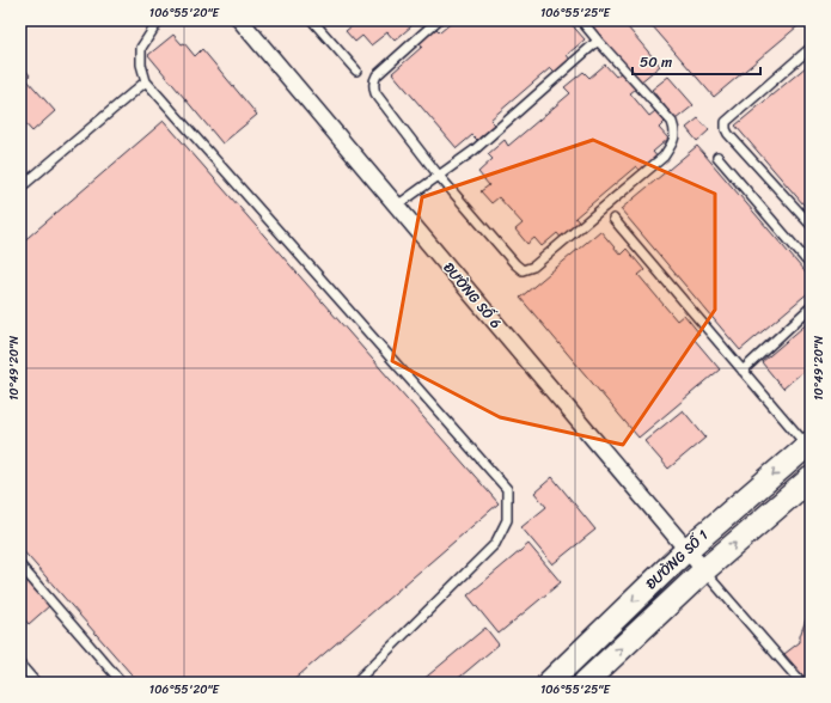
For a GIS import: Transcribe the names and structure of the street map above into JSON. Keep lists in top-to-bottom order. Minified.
{"streets":{"street":["ĐƯỜNG SỐ 6","ĐƯỜNG SỐ 1"]},"crossings":[["ĐƯỜNG SỐ 6","ĐƯỜNG SỐ 1"]],"scale_bar":"50 m","coordinates":["106°55'20\"E","106°55'25\"E","10°49'20\"N"]}
